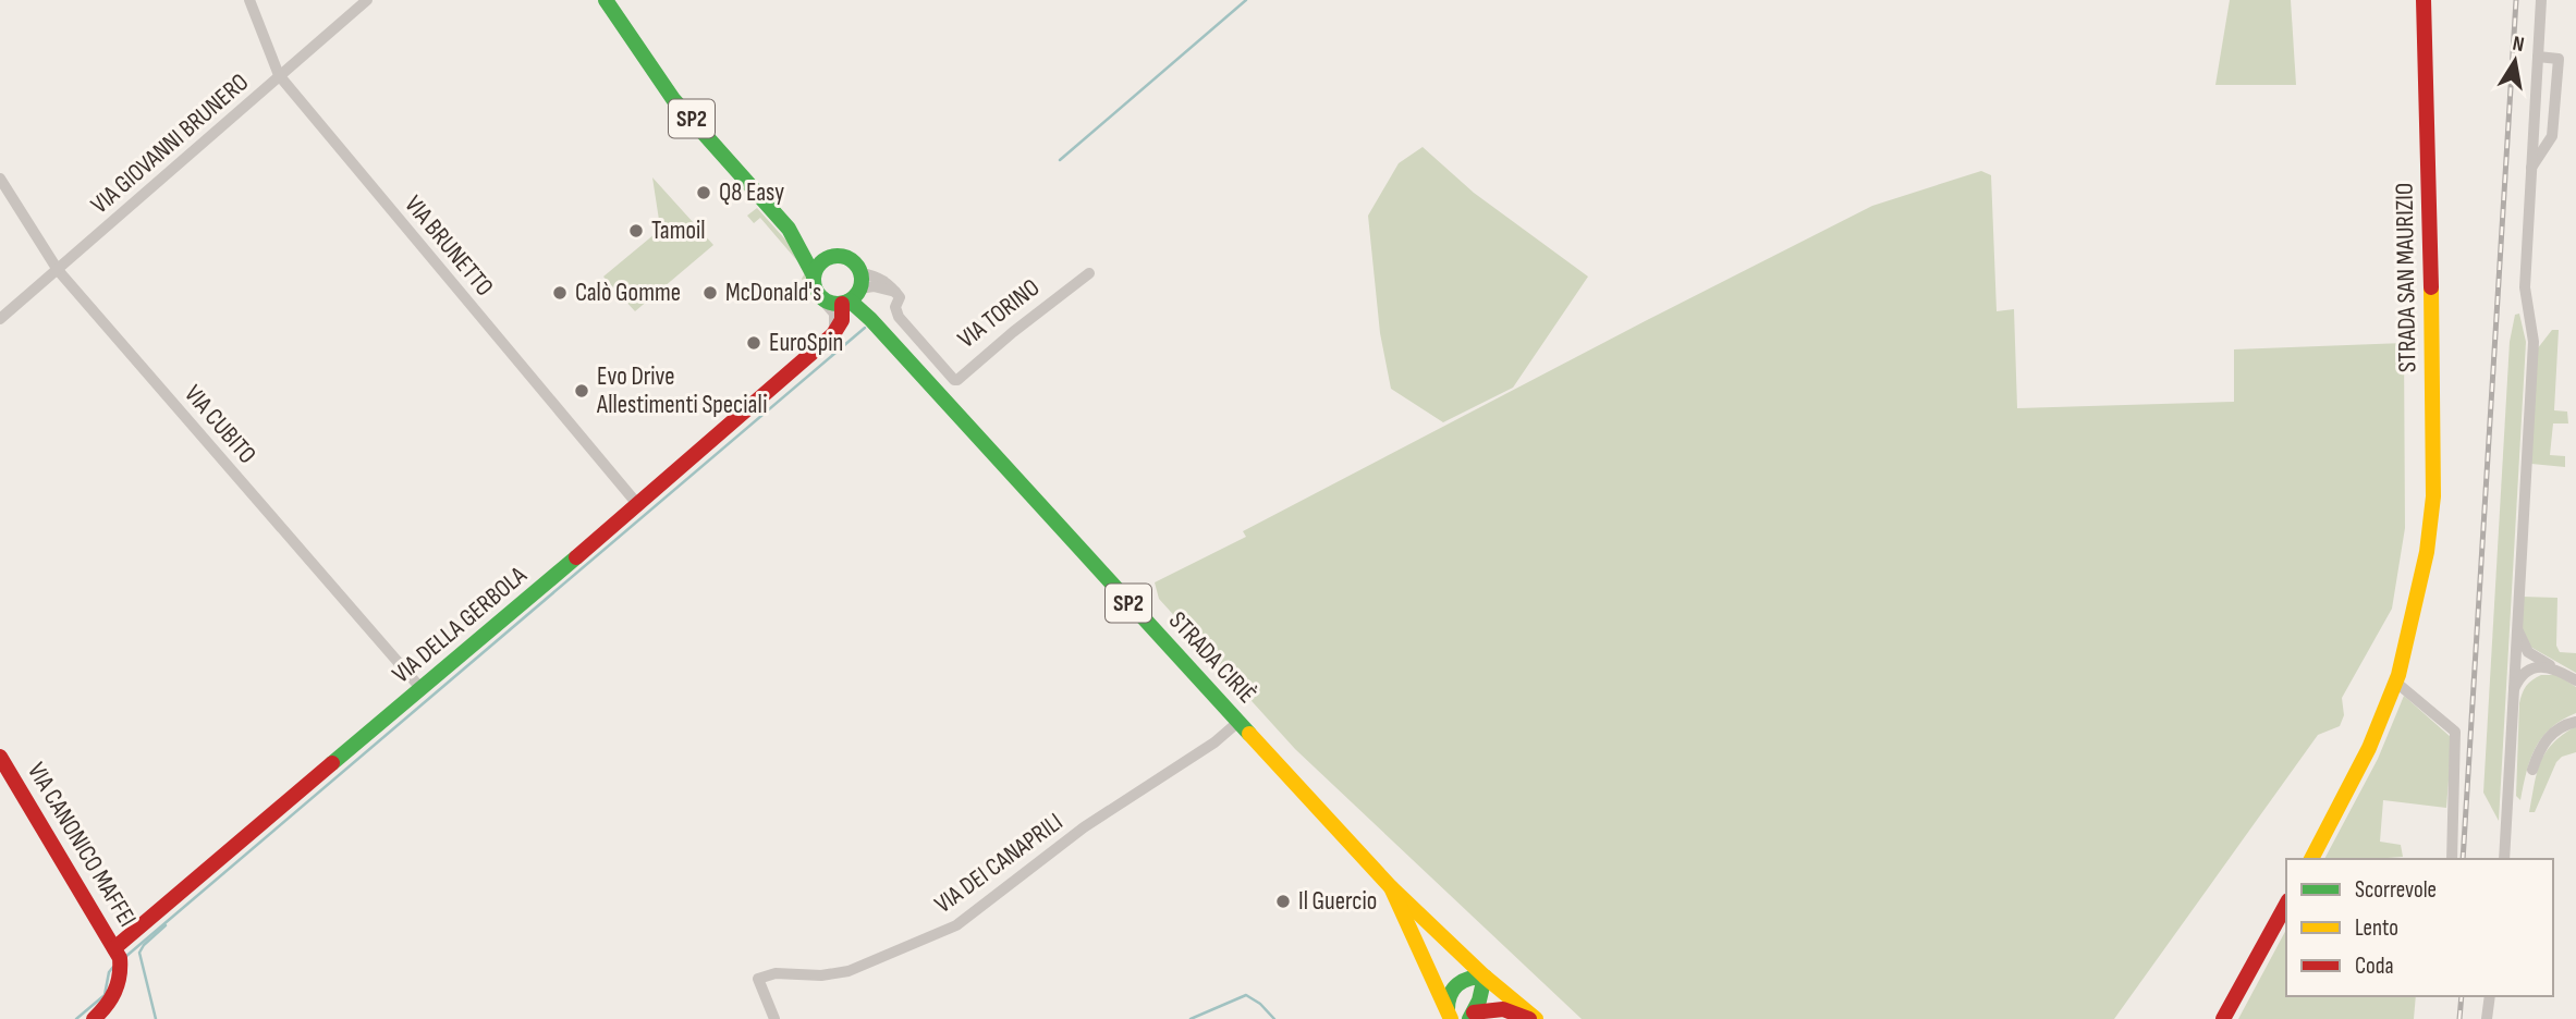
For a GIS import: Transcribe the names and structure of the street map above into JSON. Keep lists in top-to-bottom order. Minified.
{"streets":{"main road":["SP2","STRADA SAN MAURIZIO","VIA DELLA GERBOLA","STRADA CIRIÈ","VIA CANONICO MAFFEI"],"street":["VIA GIOVANNI BRUNERO","VIA BRUNETTO","VIA TORINO","VIA CUBITO","VIA DEI CANAPRILI"]},"crossings":[["SP2","VIA TORINO"],["SP2","STRADA CIRIÈ"],["VIA GIOVANNI BRUNERO","VIA BRUNETTO"],["VIA GIOVANNI BRUNERO","VIA CUBITO"],["VIA BRUNETTO","VIA DELLA GERBOLA"],["VIA TORINO","STRADA CIRIÈ"],["VIA CUBITO","VIA DELLA GERBOLA"],["VIA DELLA GERBOLA","VIA CANONICO MAFFEI"],["STRADA CIRIÈ","VIA DEI CANAPRILI"]],"places":["Q8 Easy","Tamoil","Calò Gomme","McDonald's","EuroSpin","Evo Drive Allestimenti Speciali","Il Guercio"],"legend":["Scorrevole","Lento","Coda"],"north":"top"}
